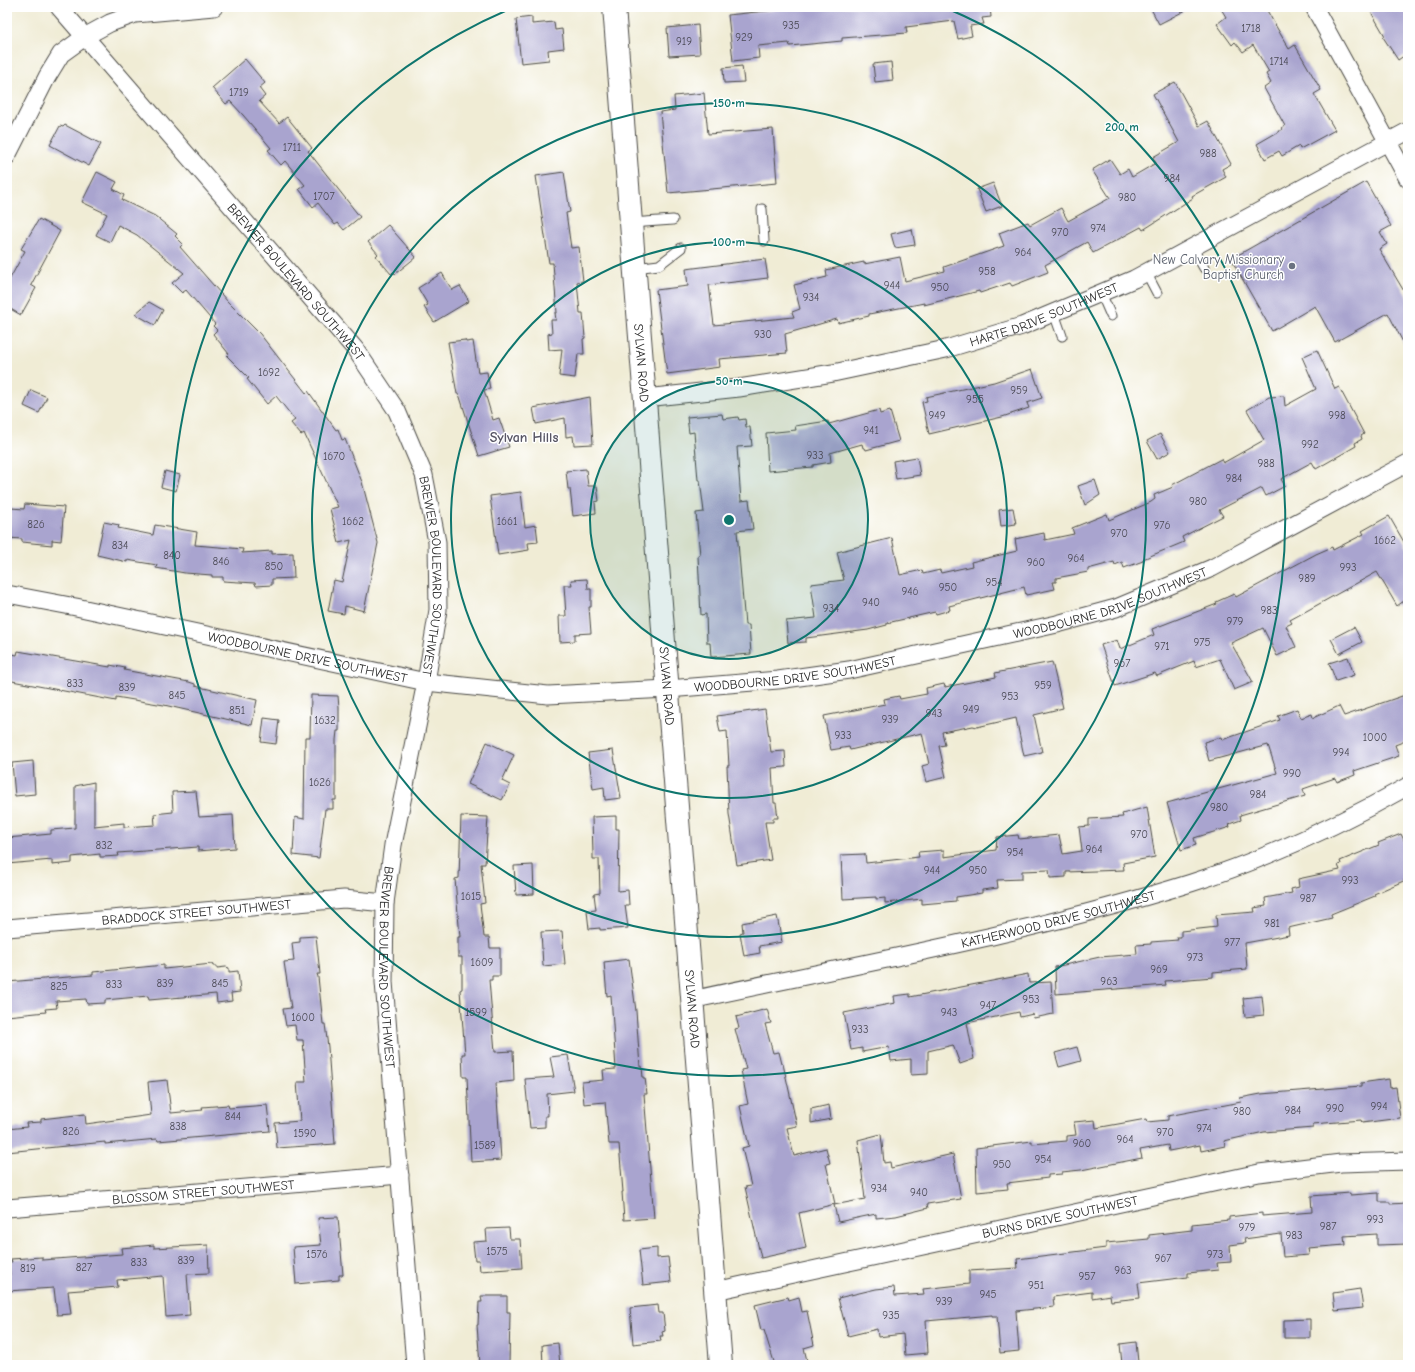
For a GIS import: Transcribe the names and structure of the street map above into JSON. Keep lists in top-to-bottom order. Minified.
{"streets":{"main road":["SYLVAN ROAD"],"street":["BREWER BOULEVARD SOUTHWEST","HARTE DRIVE SOUTHWEST","WOODBOURNE DRIVE SOUTHWEST","BRADDOCK STREET SOUTHWEST","KATHERWOOD DRIVE SOUTHWEST","BLOSSOM STREET SOUTHWEST","BURNS DRIVE SOUTHWEST"]},"crossings":[["BREWER BOULEVARD SOUTHWEST","WOODBOURNE DRIVE SOUTHWEST"],["BREWER BOULEVARD SOUTHWEST","BRADDOCK STREET SOUTHWEST"],["BREWER BOULEVARD SOUTHWEST","BLOSSOM STREET SOUTHWEST"],["HARTE DRIVE SOUTHWEST","SYLVAN ROAD"],["SYLVAN ROAD","WOODBOURNE DRIVE SOUTHWEST"],["SYLVAN ROAD","KATHERWOOD DRIVE SOUTHWEST"],["SYLVAN ROAD","BURNS DRIVE SOUTHWEST"]],"districts":["Sylvan Hills"],"places":["New Calvary Missionary Baptist Church"],"house_numbers":["935","1718","929","919","1714","1719","1711","988","984","1707","980","974","970","964","958","944","950","934","930","1692","959","955","949","998","941","992","933","1670","988","984","980","1662","1661","826","976","970","1662","834","840","964","846","960","850","993","989","954","950","946","940","934","983","979","975","971","967","833","959","839","845","953","949","851","943","939","1632","933","1000","994","990","1626","984","980","970","832","964","954","944","950","993","1615","987","981","977","973","1609","969","963","839","845","833","825","953","947","1599","943","1600","933","994","990","984","980","844","838","974","826","970","1590","964","960","1589","954","950","934","940","993","987","979","983","1575","1576","973","967","839","833","827","819","963","957","951","945","939","935"],"rings":["150 m","200 m","100 m","50 m"]}
